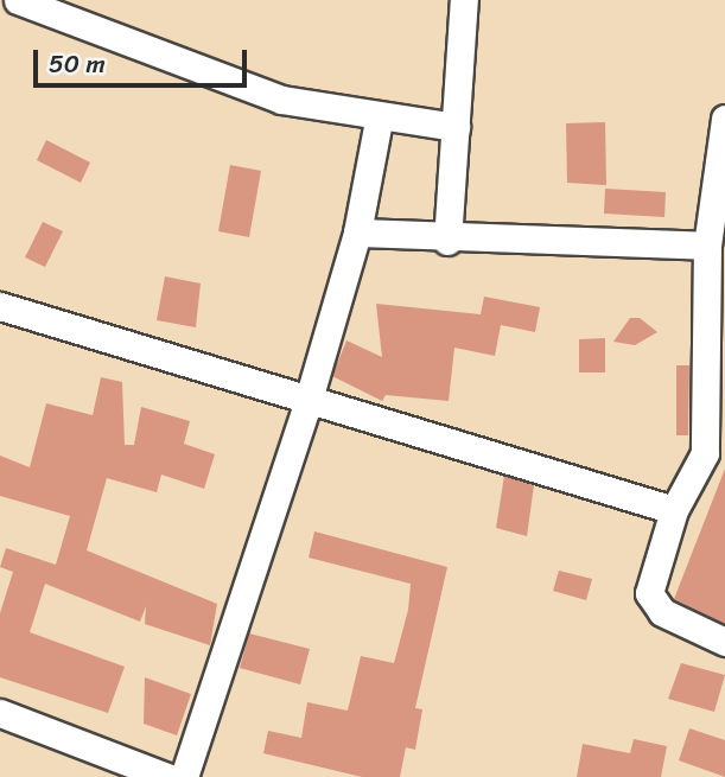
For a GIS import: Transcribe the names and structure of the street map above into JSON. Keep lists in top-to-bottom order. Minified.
{"scale_bar":"50 m"}
